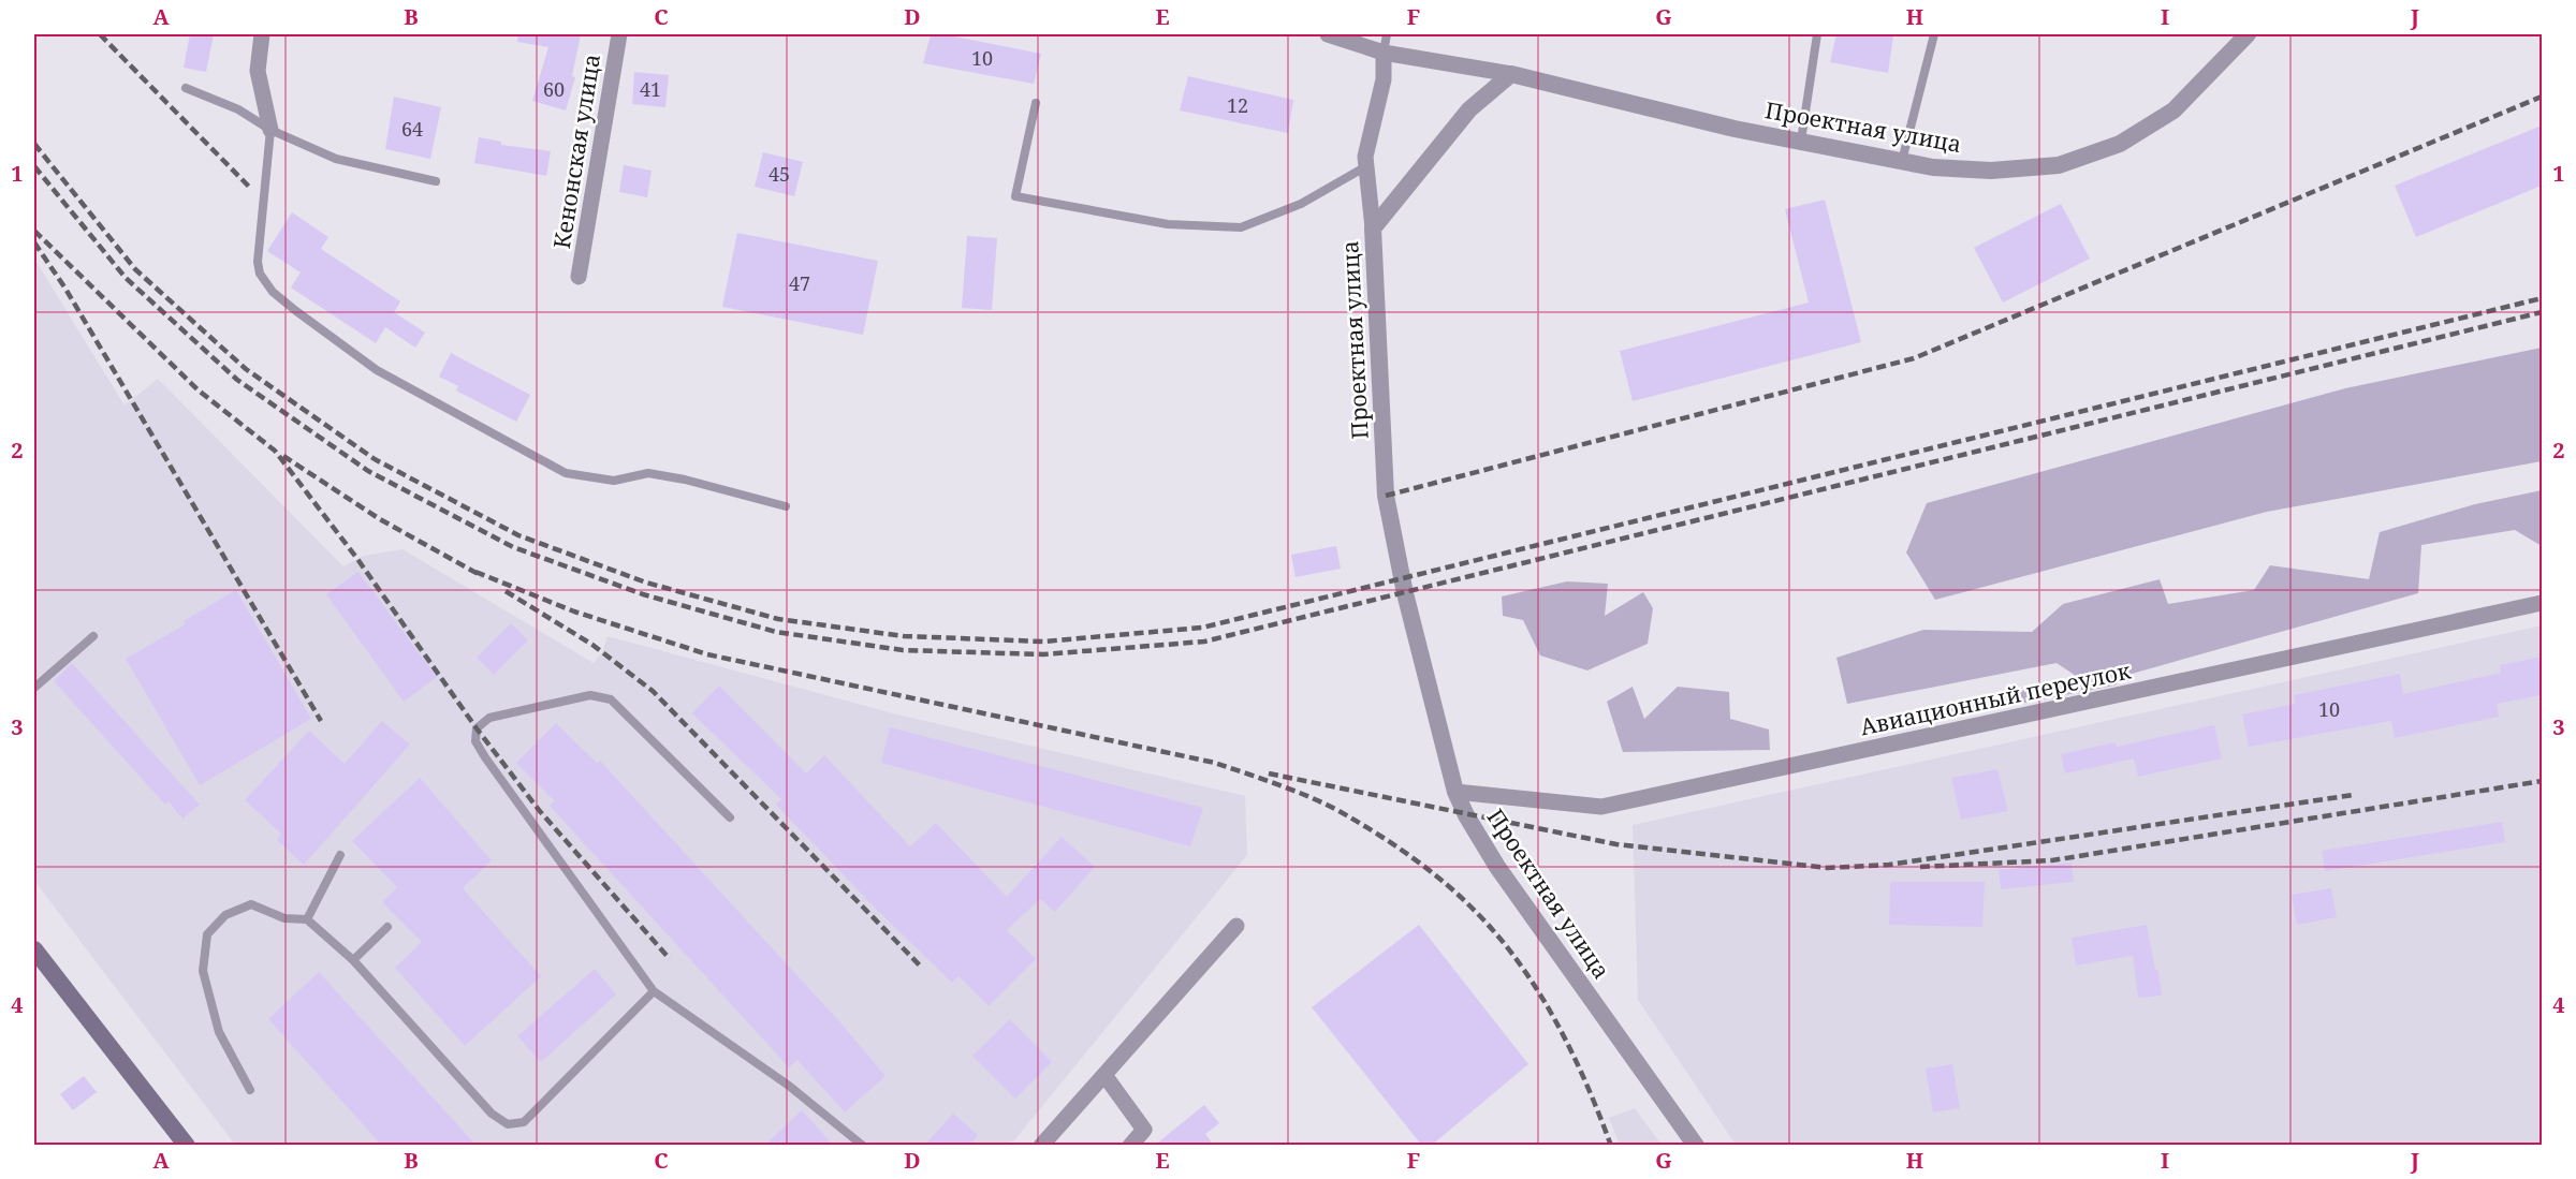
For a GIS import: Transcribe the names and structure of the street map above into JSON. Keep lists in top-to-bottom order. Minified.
{"streets":{"street":["Проектная улица","Кенонская улица","Авиационный переулок"]},"crossings":[["Проектная улица","Авиационный переулок"]],"house_numbers":["10","60","41","12","64","45","47","10"],"grid":{"columns":["A","B","C","D","E","F","G","H","I","J"],"rows":["1","2","3","4"]}}
